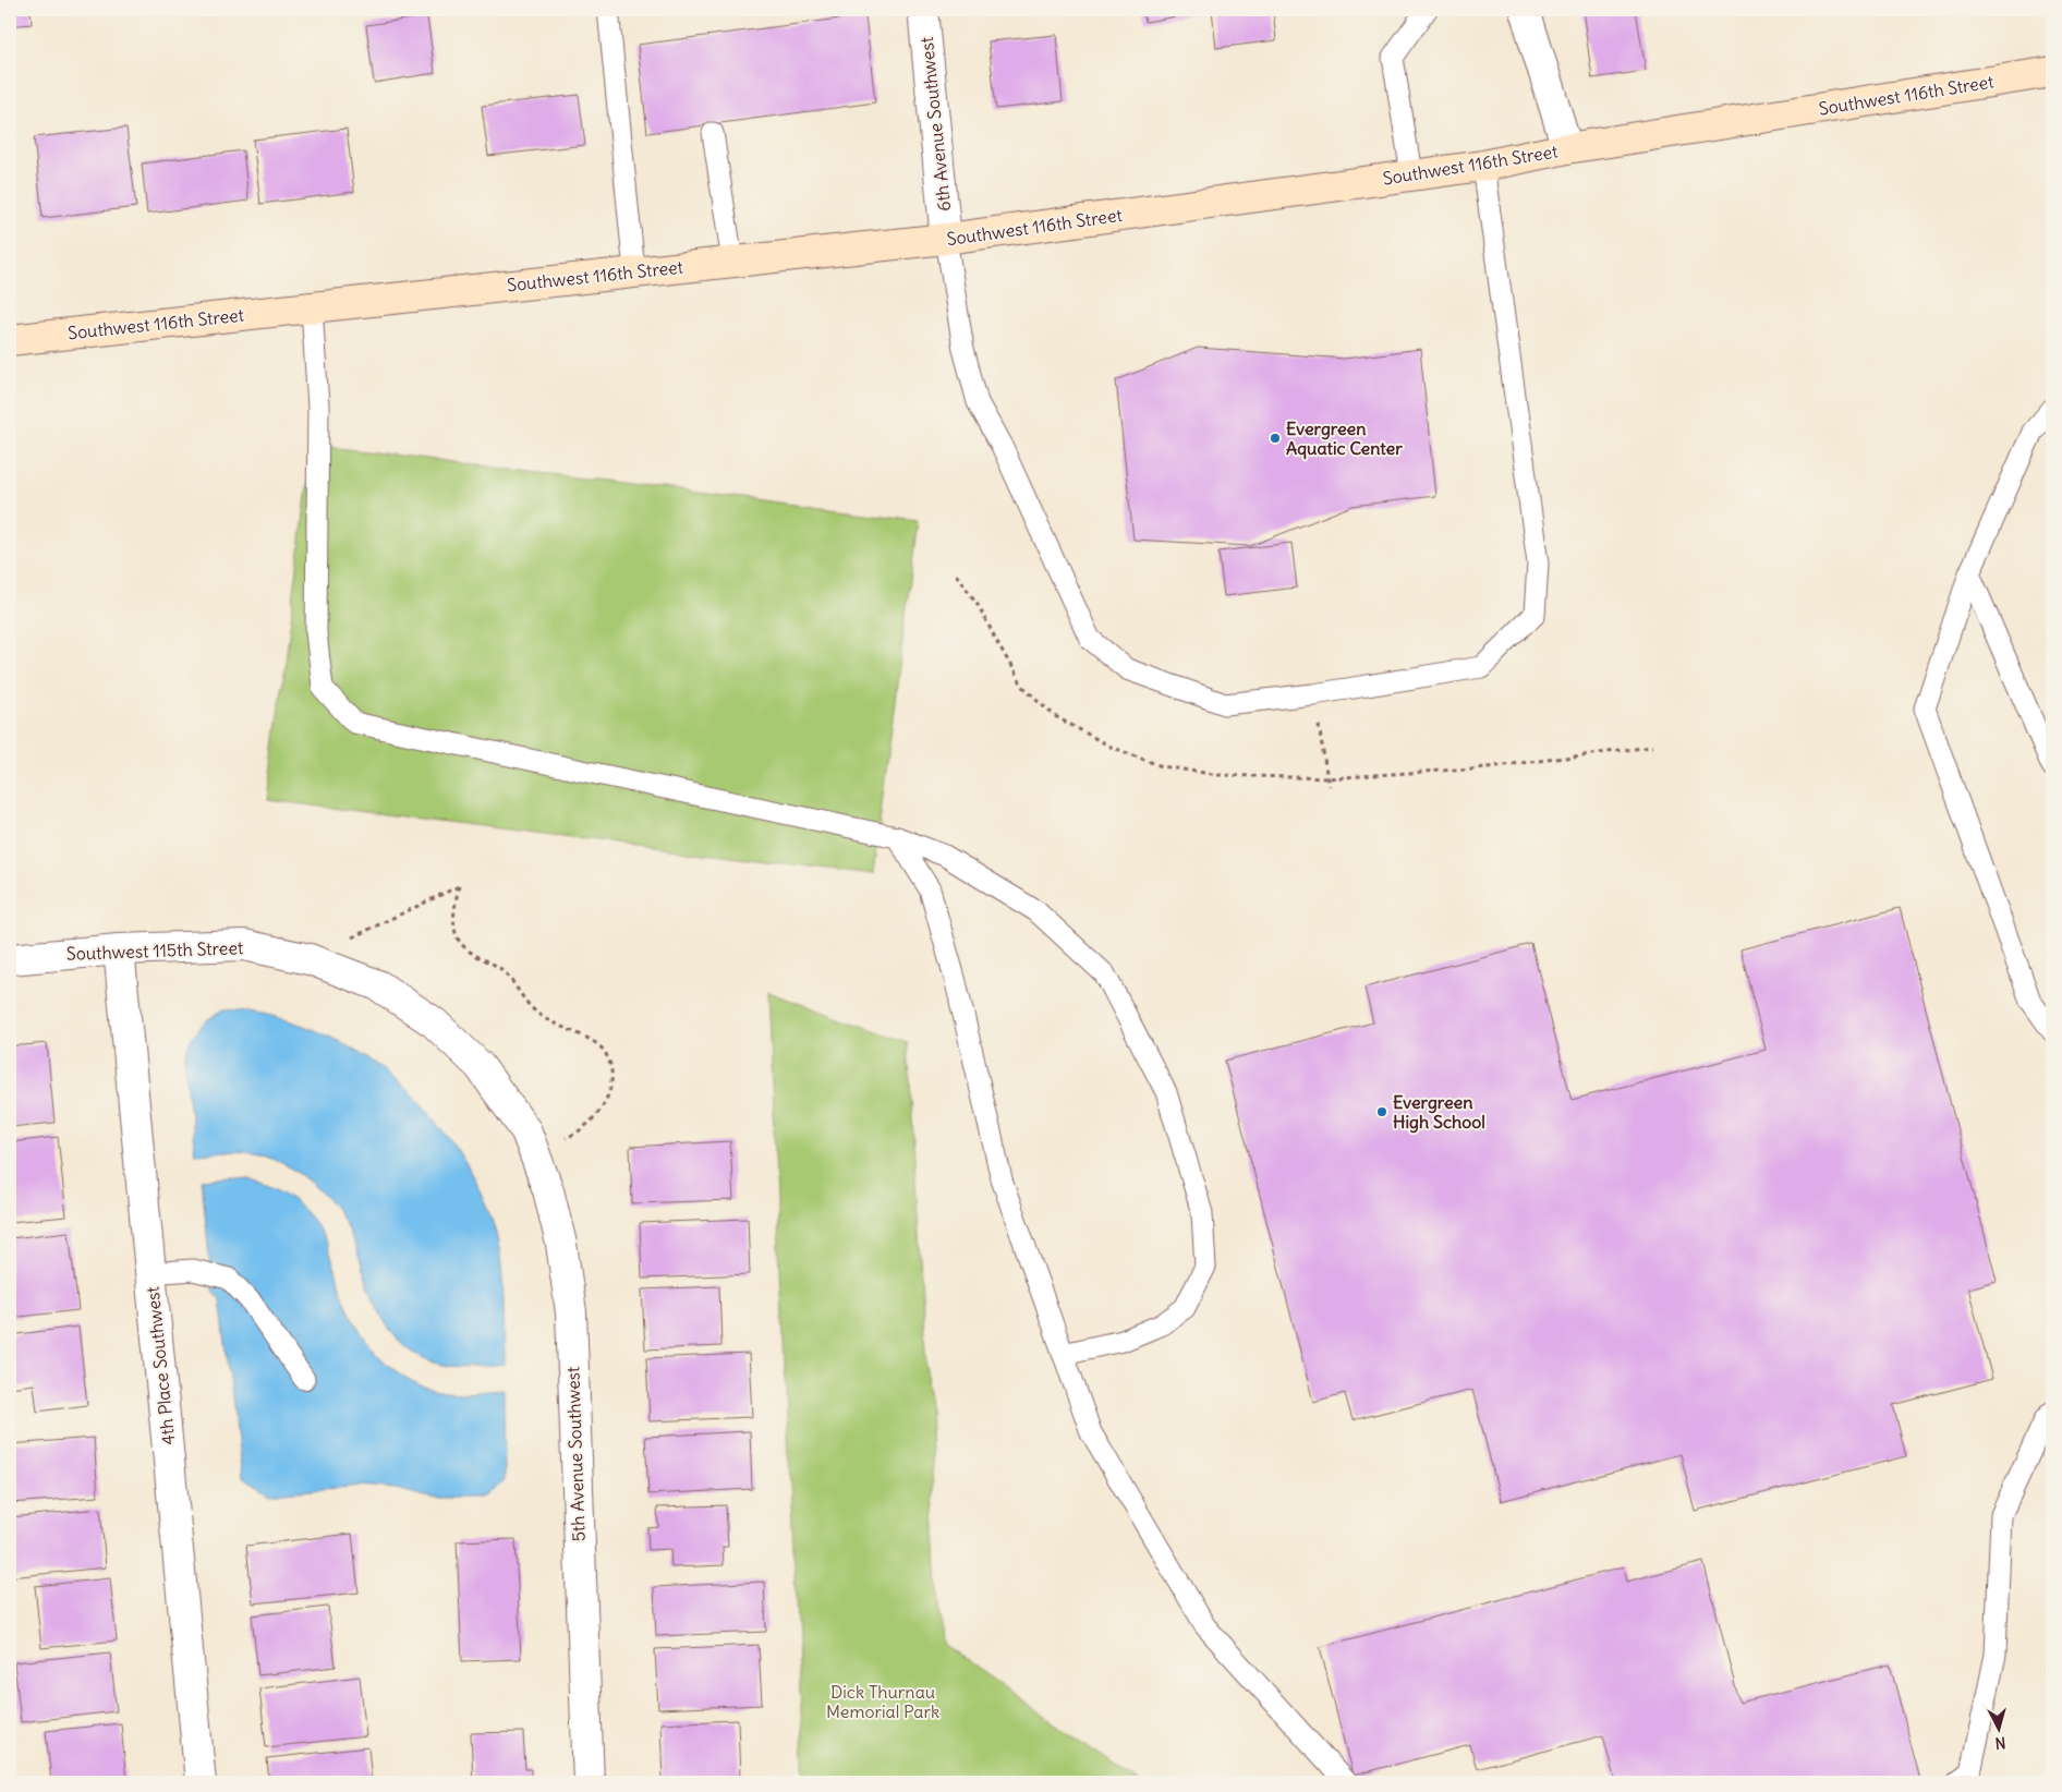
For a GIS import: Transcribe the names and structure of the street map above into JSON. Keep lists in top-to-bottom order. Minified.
{"streets":{"street":["Southwest 116th Street","6th Avenue Southwest","Southwest 115th Street","4th Place Southwest","5th Avenue Southwest"]},"crossings":[["Southwest 116th Street","6th Avenue Southwest"],["Southwest 115th Street","4th Place Southwest"],["Southwest 115th Street","5th Avenue Southwest"]],"parks":["Dick Thurnau Memorial Park"],"places":["Evergreen Aquatic Center","Evergreen High School"],"north":"bottom"}
